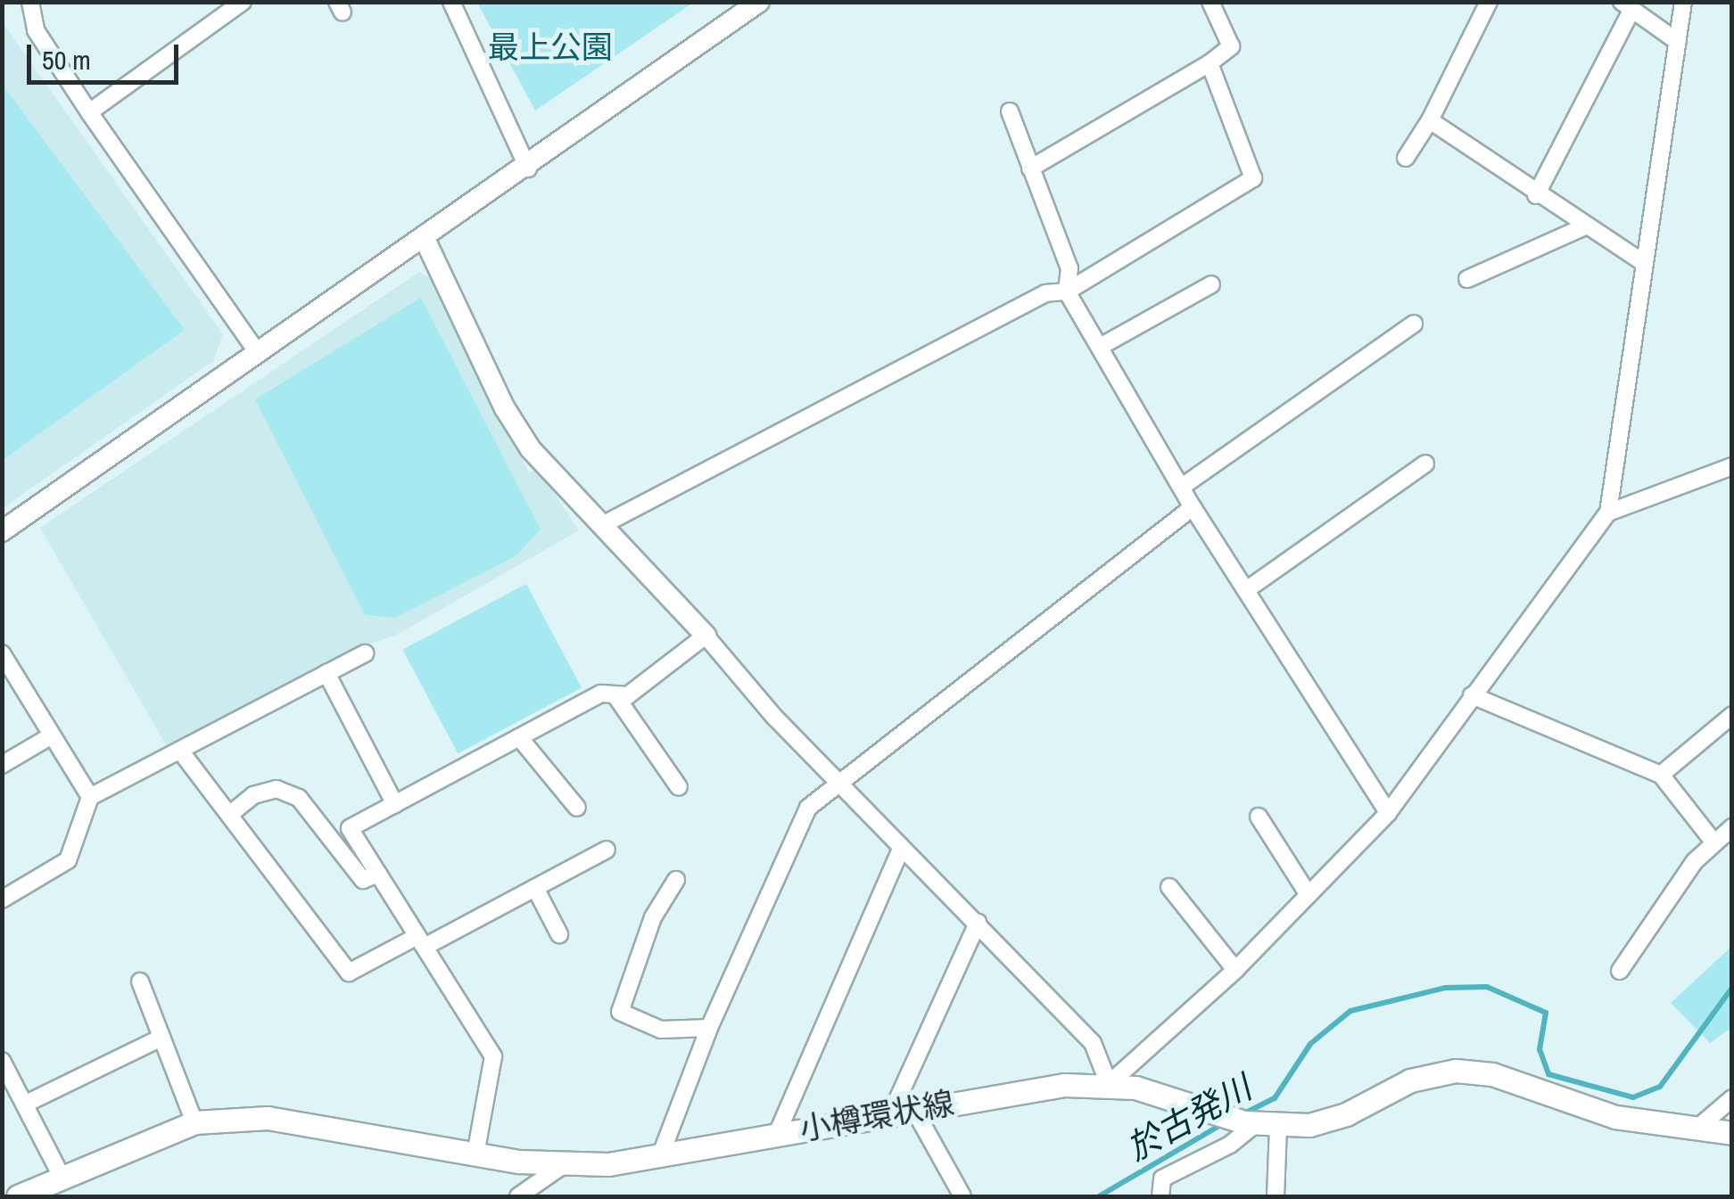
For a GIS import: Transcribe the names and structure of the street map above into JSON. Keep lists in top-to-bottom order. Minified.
{"streets":{"main road":["小樽環状線"]},"water":["於古発川"],"parks":["最上公園"],"scale_bar":"50 m"}
